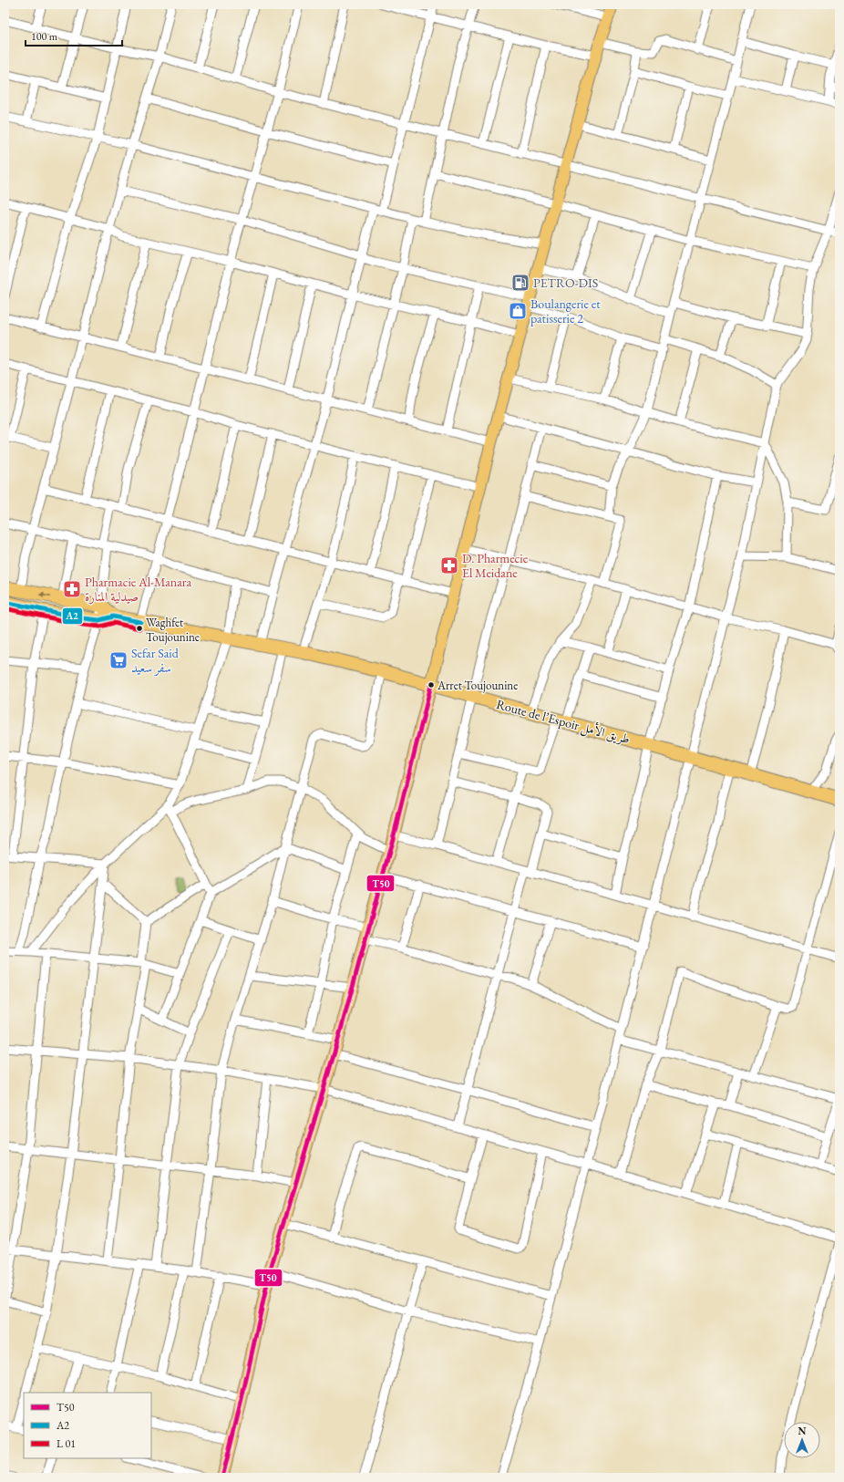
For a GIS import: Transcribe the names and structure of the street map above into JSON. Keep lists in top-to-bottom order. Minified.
{"streets":{"highway":["Route de l’Espoir طريق الأمل"]},"places":{"fuel station":["PETRO-DIS"],"shop":["Boulangerie et patisserie 2"],"pharmacy":["D. Pharmecie El Meidane","Pharmacie Al-Manara صيدلية المنارة"],"other":["Waghfet Toujounine","Arret Toujounine"],"supermarket":["Sefar Said سفر سعيد"]},"lines":["transit line A2","transit line T50"],"legend":["T50","A2","L 01"],"scale_bar":"100 m","north":"top"}
